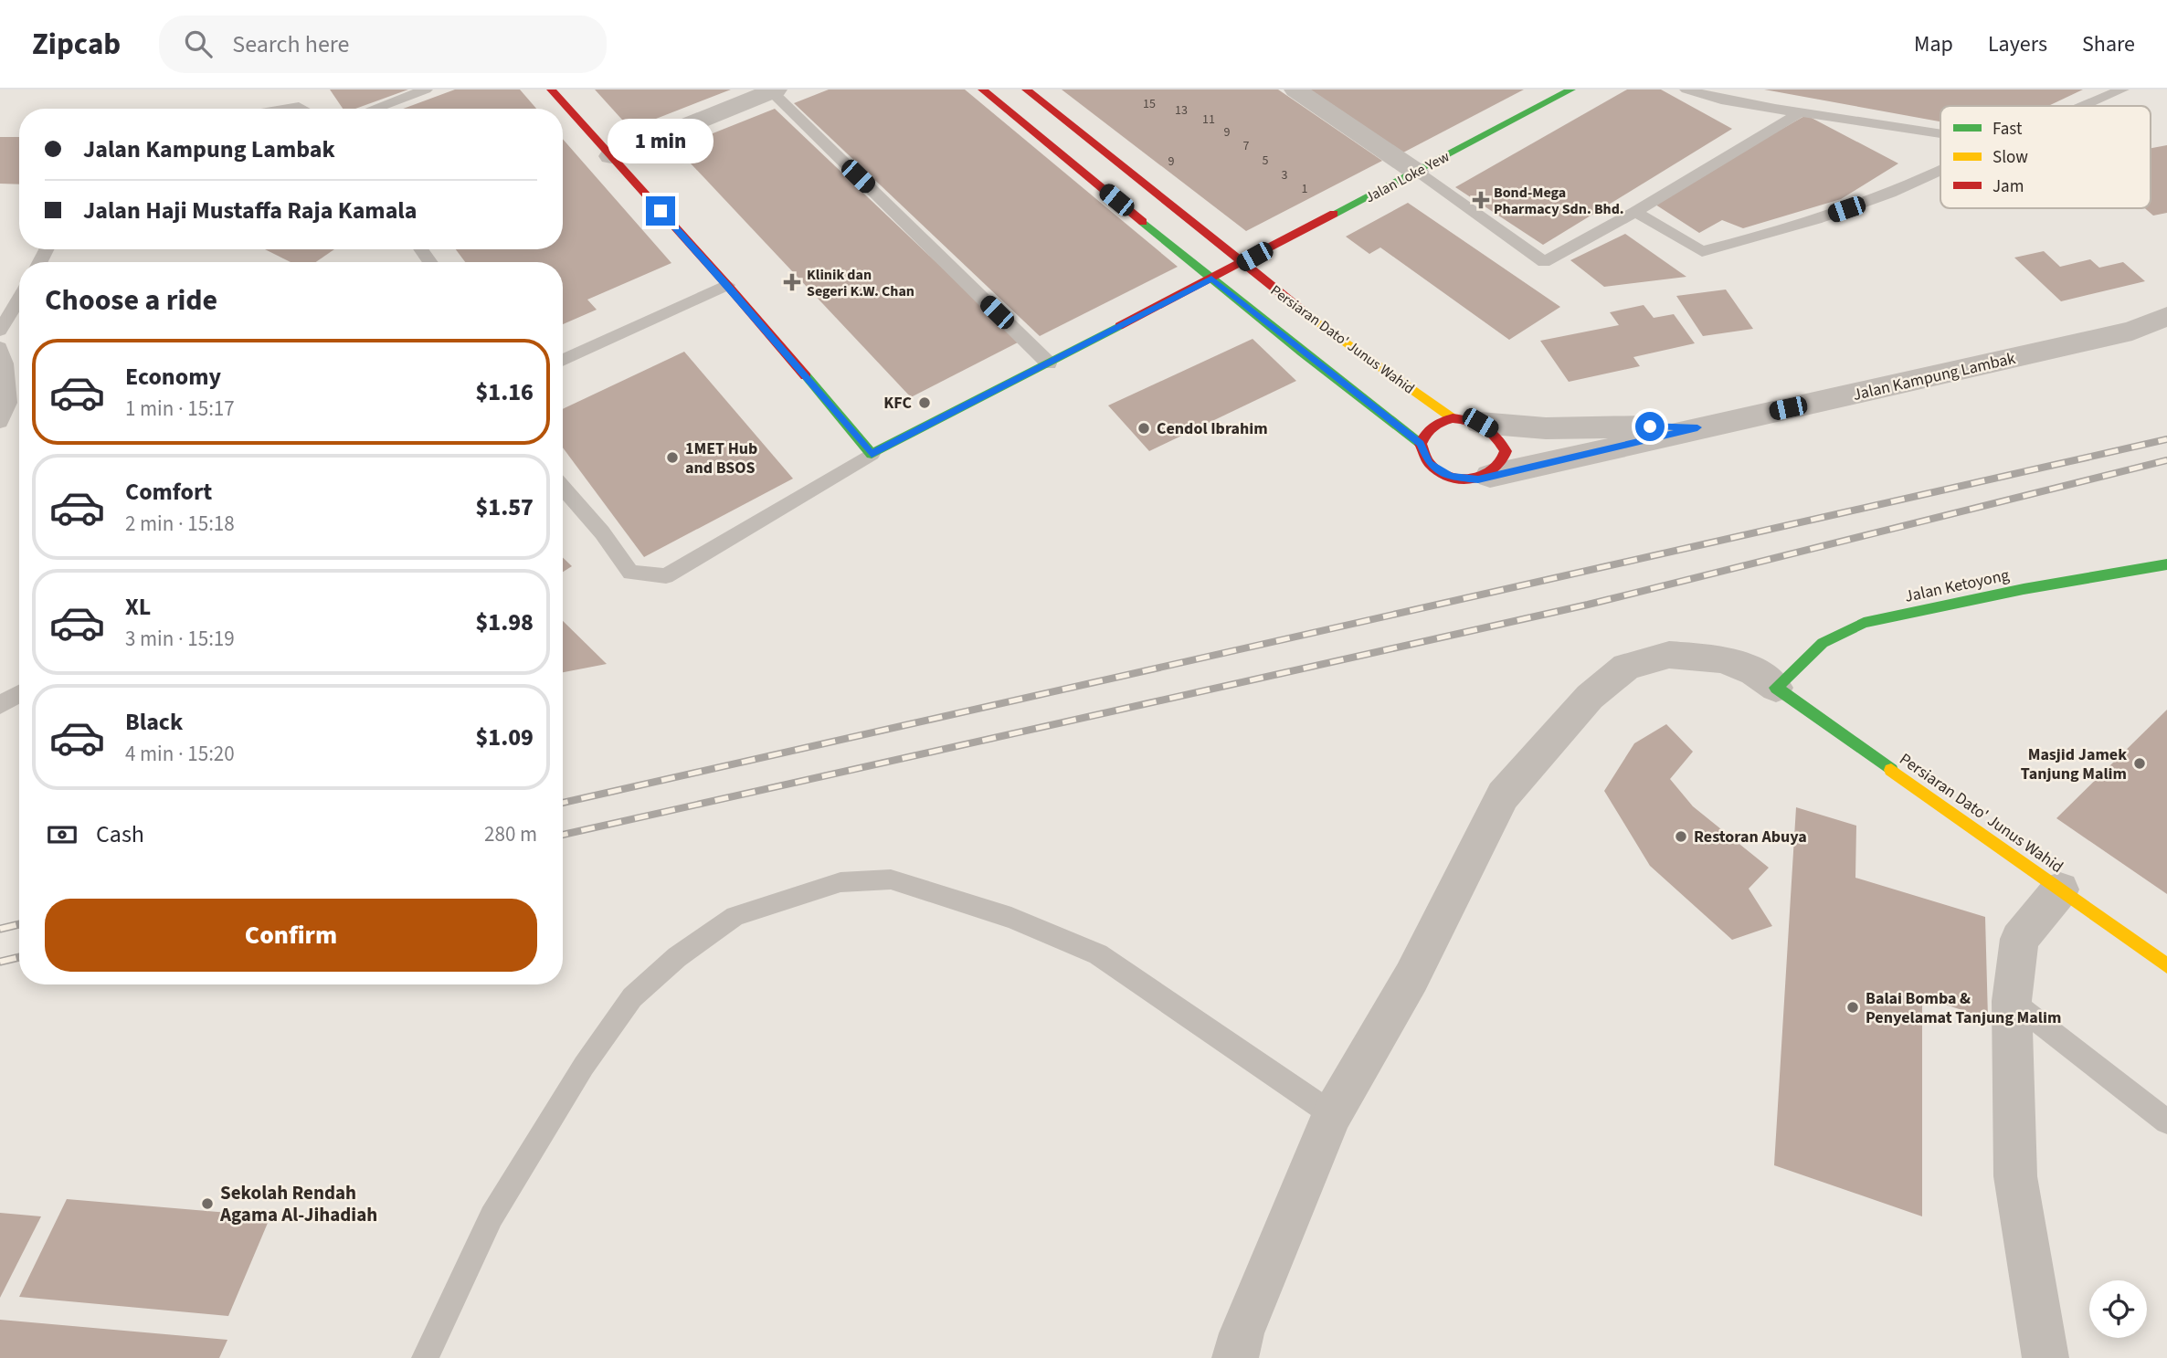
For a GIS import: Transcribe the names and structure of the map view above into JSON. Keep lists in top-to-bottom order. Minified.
{"streets":{"street":["Jalan Loke Yew","Persiaran Dato' Junus Wahid","Jalan Kampung Lambak","Jalan Ketoyong"]},"crossings":[["Jalan Loke Yew","Persiaran Dato' Junus Wahid"],["Persiaran Dato' Junus Wahid","Jalan Kampung Lambak"],["Persiaran Dato' Junus Wahid","Jalan Ketoyong"]],"places":{"health":["Bond-Mega Pharmacy Sdn. Bhd.","Klinik dan Segeri K.W. Chan"],"other":["KFC","Cendol Ibrahim","1MET Hub and BSOS","Masjid Jamek Tanjung Malim","Restoran Abuya","Balai Bomba & Penyelamat Tanjung Malim","Sekolah Rendah Agama Al-Jihadiah"]},"house_numbers":["15","13","11","9","7","5","9","3","1"],"legend":["Fast","Slow","Jam"],"page":{"header":"Zipcab","search":"Search here","nav":["Map","Layers","Share"],"banner":["Jalan Kampung Lambak","Jalan Haji Mustaffa Raja Kamala"],"bubble":"1 min","heading":"Choose a ride","list":[{"name":"Economy","note":"1 min · 15:17","value":"$1.16"},{"name":"Comfort","note":"2 min · 15:18","value":"$1.57"},{"name":"XL","note":"3 min · 15:19","value":"$1.98"},{"name":"Black","note":"4 min · 15:20","value":"$1.09"}],"pay":["Cash","280 m"],"buttons":"Confirm"}}
